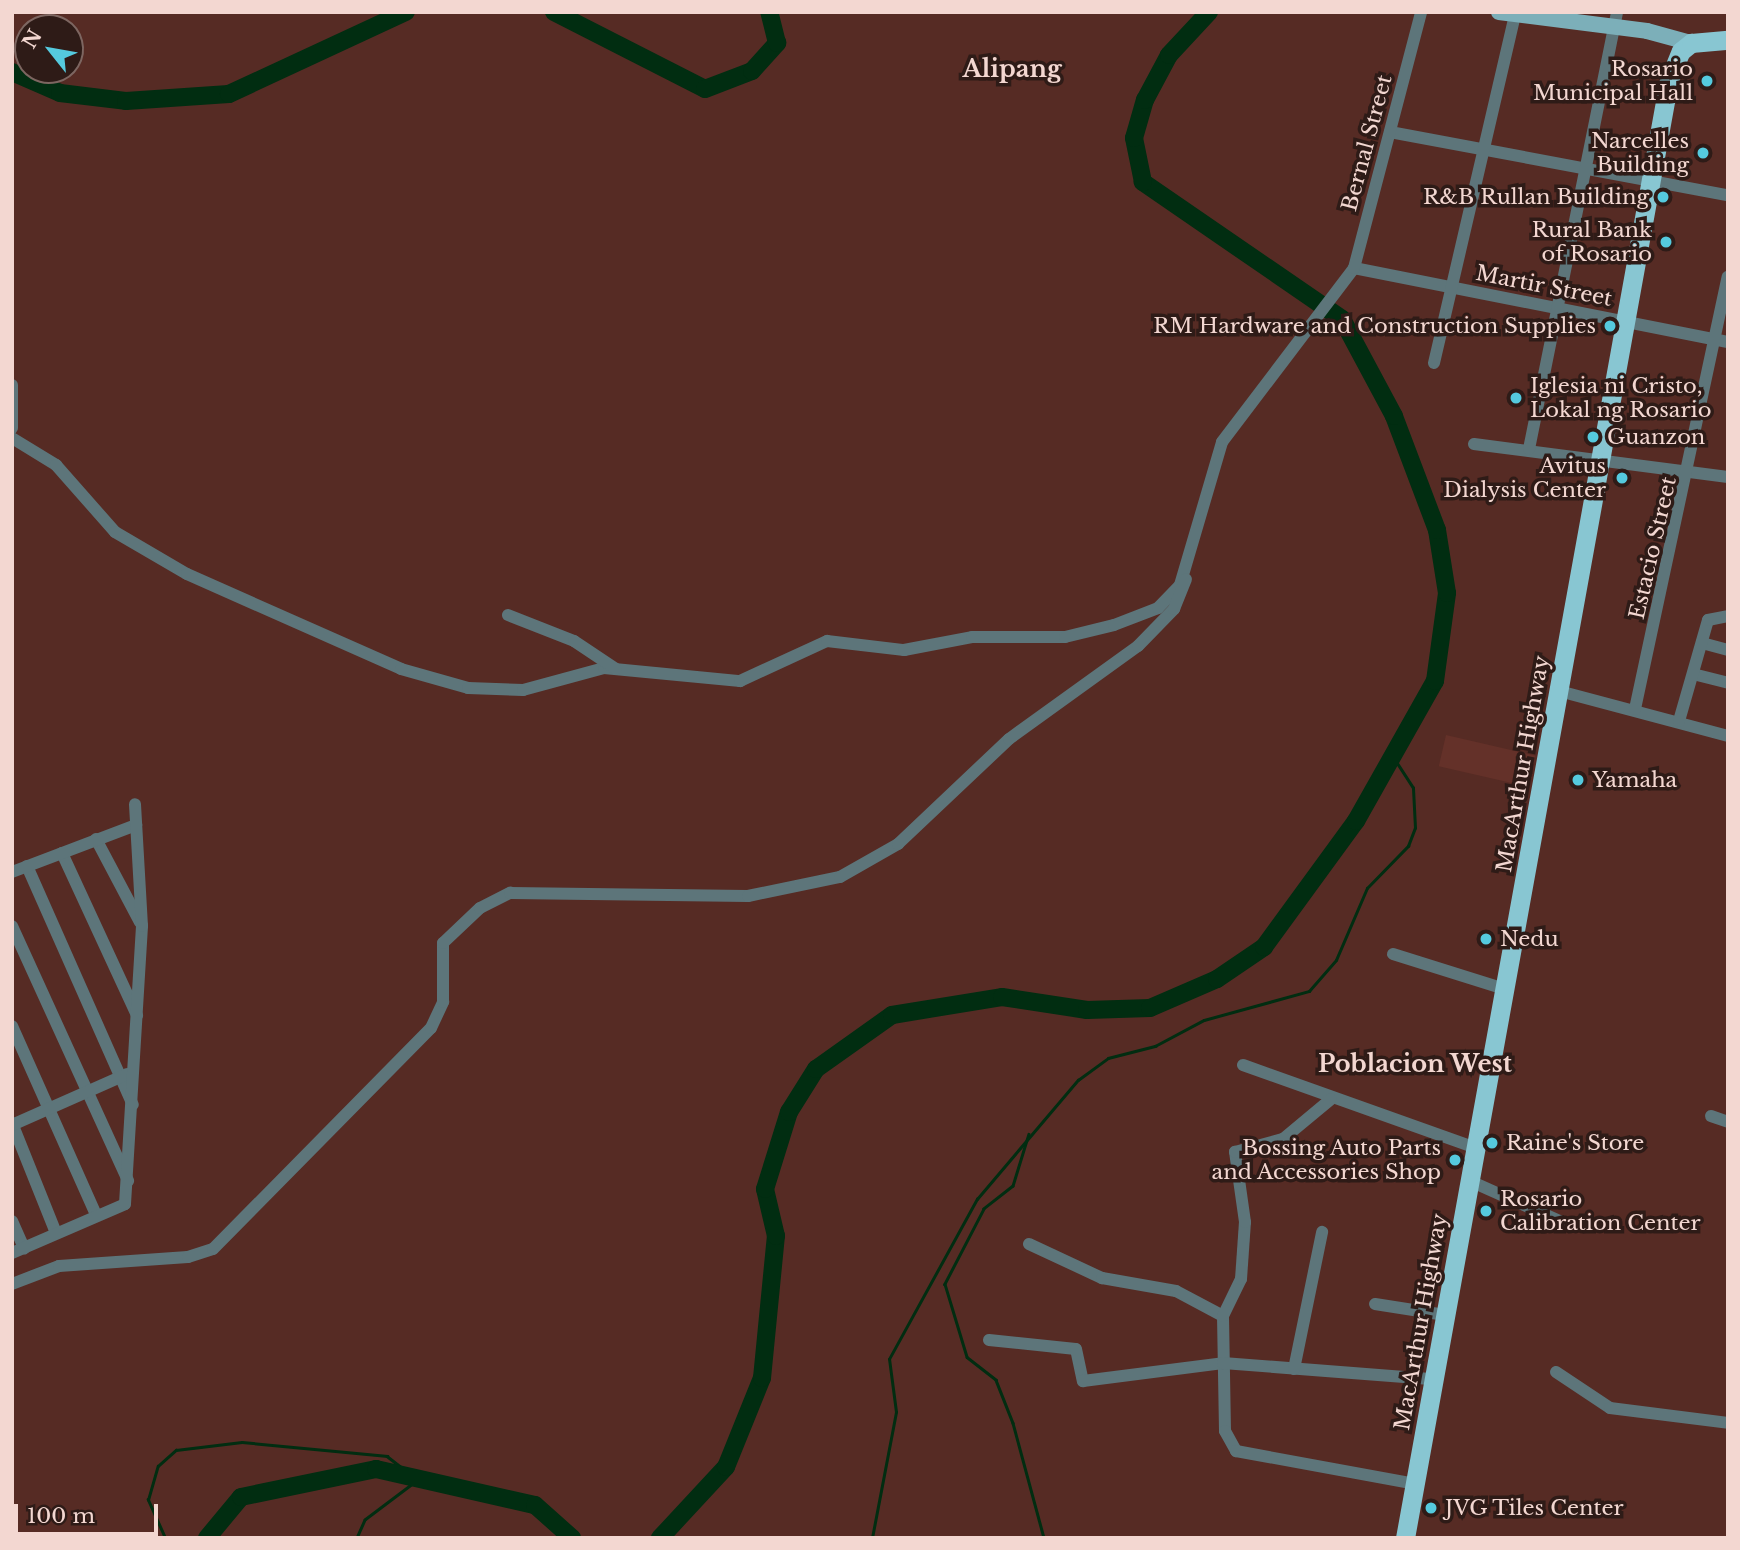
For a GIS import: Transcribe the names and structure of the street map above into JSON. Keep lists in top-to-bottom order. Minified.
{"streets":{"highway":["MacArthur Highway"],"street":["Bernal Street","Martir Street","Estacio Street"]},"crossings":[["Bernal Street","Martir Street"],["Martir Street","Estacio Street"],["Martir Street","MacArthur Highway"]],"districts":["Alipang","Poblacion West"],"places":["Rosario Municipal Hall","Narcelles Building","R&B Rullan Building","Rural Bank of Rosario","RM Hardware and Construction Supplies","Iglesia ni Cristo, Lokal ng Rosario","Guanzon","Avitus Dialysis Center","Yamaha","Nedu","Raine's Store","Bossing Auto Parts and Accessories Shop","Rosario Calibration Center","JVG Tiles Center"],"scale_bar":"100 m","north":"top left"}
